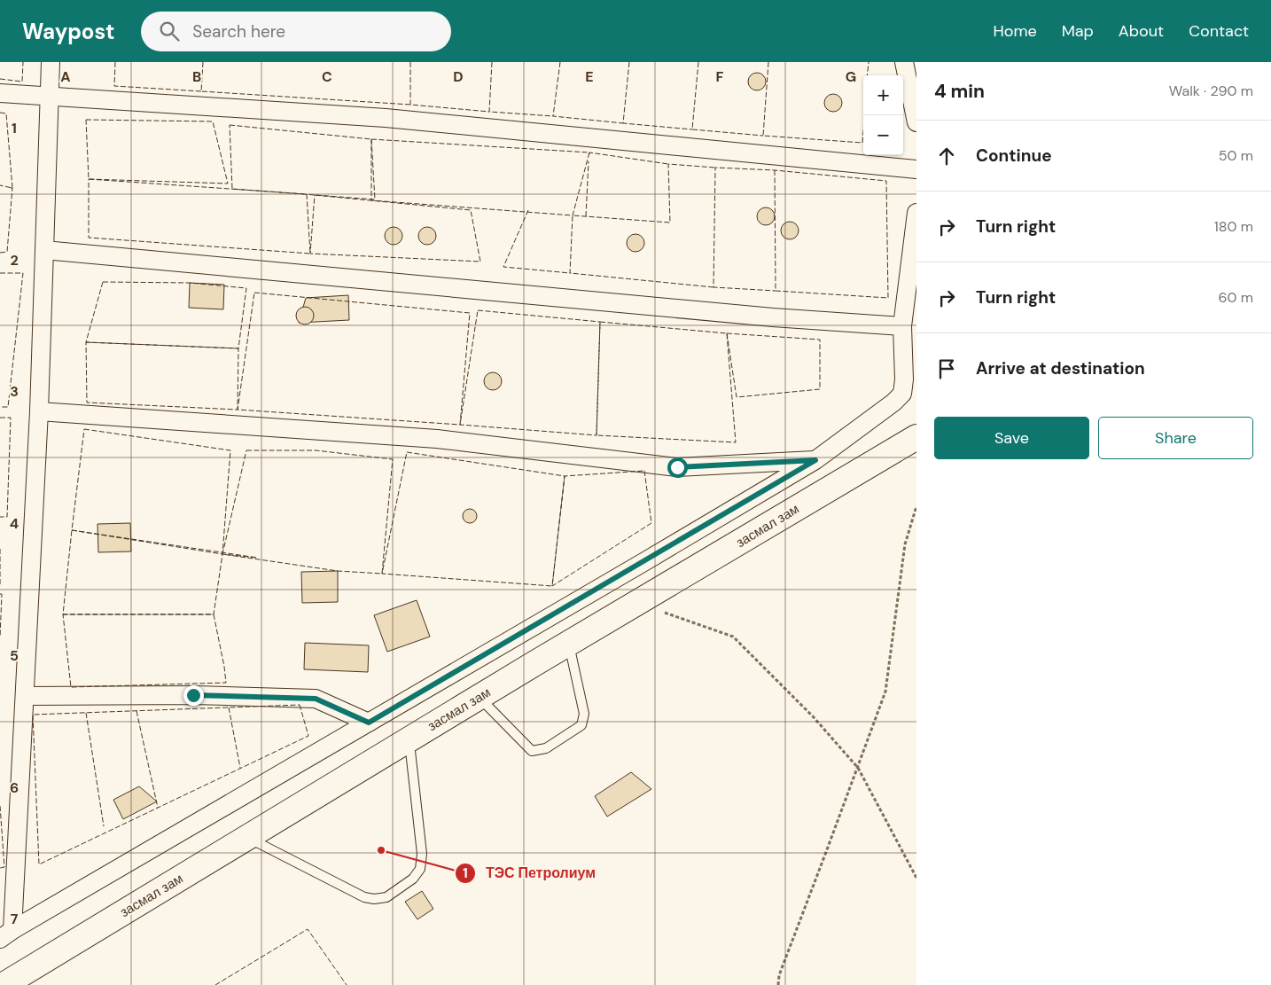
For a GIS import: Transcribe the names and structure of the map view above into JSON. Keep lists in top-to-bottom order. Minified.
{"streets":{"highway":["засмал зам"]},"places":["ТЭС Петролиум"],"page":{"header":"Waypost","search":"Search here","nav":["Home","Map","About","Contact"],"heading":["4 min","Walk · 290 m"],"map_buttons":["+","−"],"list":[["Continue","50 m"],["Turn right","180 m"],["Turn right","60 m"],"Arrive at destination"],"buttons":["Save","Share"]},"grid":{"columns":["A","B","C","D","E","F","G"],"rows":["1","2","3","4","5","6","7"]}}
